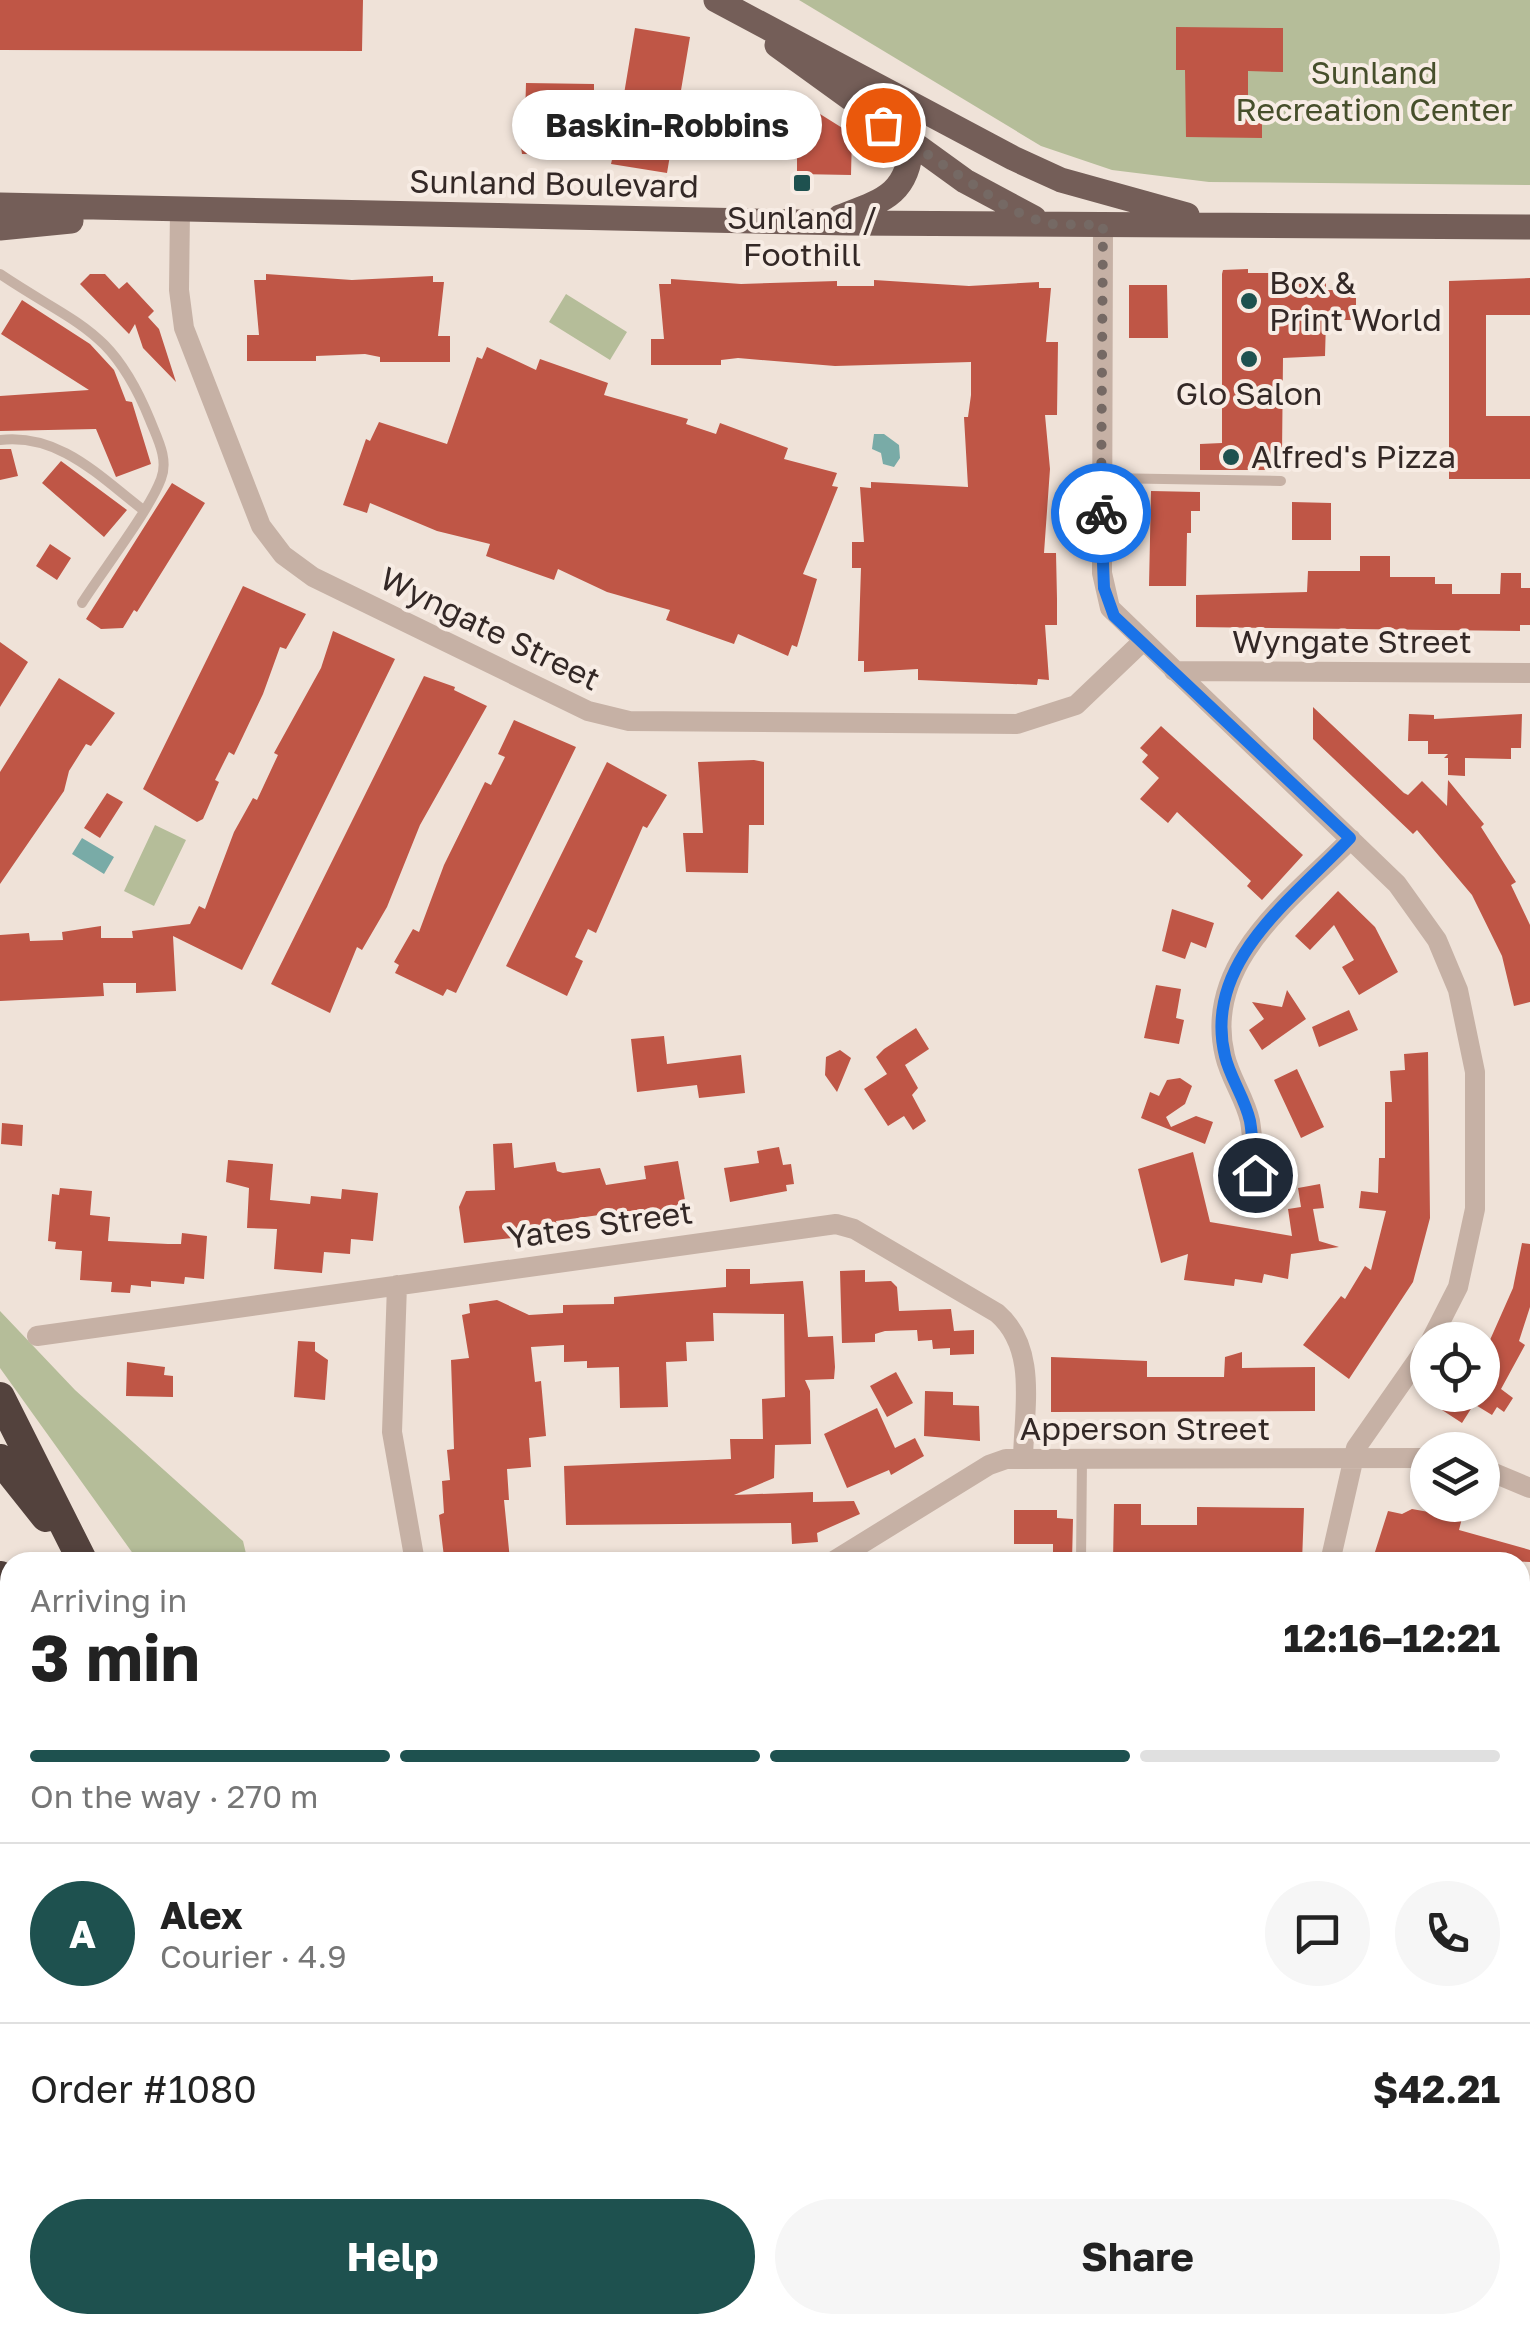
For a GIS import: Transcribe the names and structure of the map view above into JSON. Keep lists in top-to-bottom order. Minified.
{"streets":{"main road":["Sunland Boulevard"],"street":["Wyngate Street","Yates Street","Apperson Street"]},"crossings":[["Sunland Boulevard","Wyngate Street"],["Yates Street","Apperson Street"]],"parks":["Sunland Recreation Center"],"places":{"other":["Baskin-Robbins","Box & Print World","Glo Salon","Alfred's Pizza"],"transit":["Sunland / Foothill"]},"page":{"bubble":"Baskin-Robbins","heading":["3 min","Arriving in","12:16–12:21"],"panel":["Alex","Courier · 4.9","Order #1080","$42.21"],"bar":"On the way · 270 m","round":"A","buttons":["Help","Share"]}}
